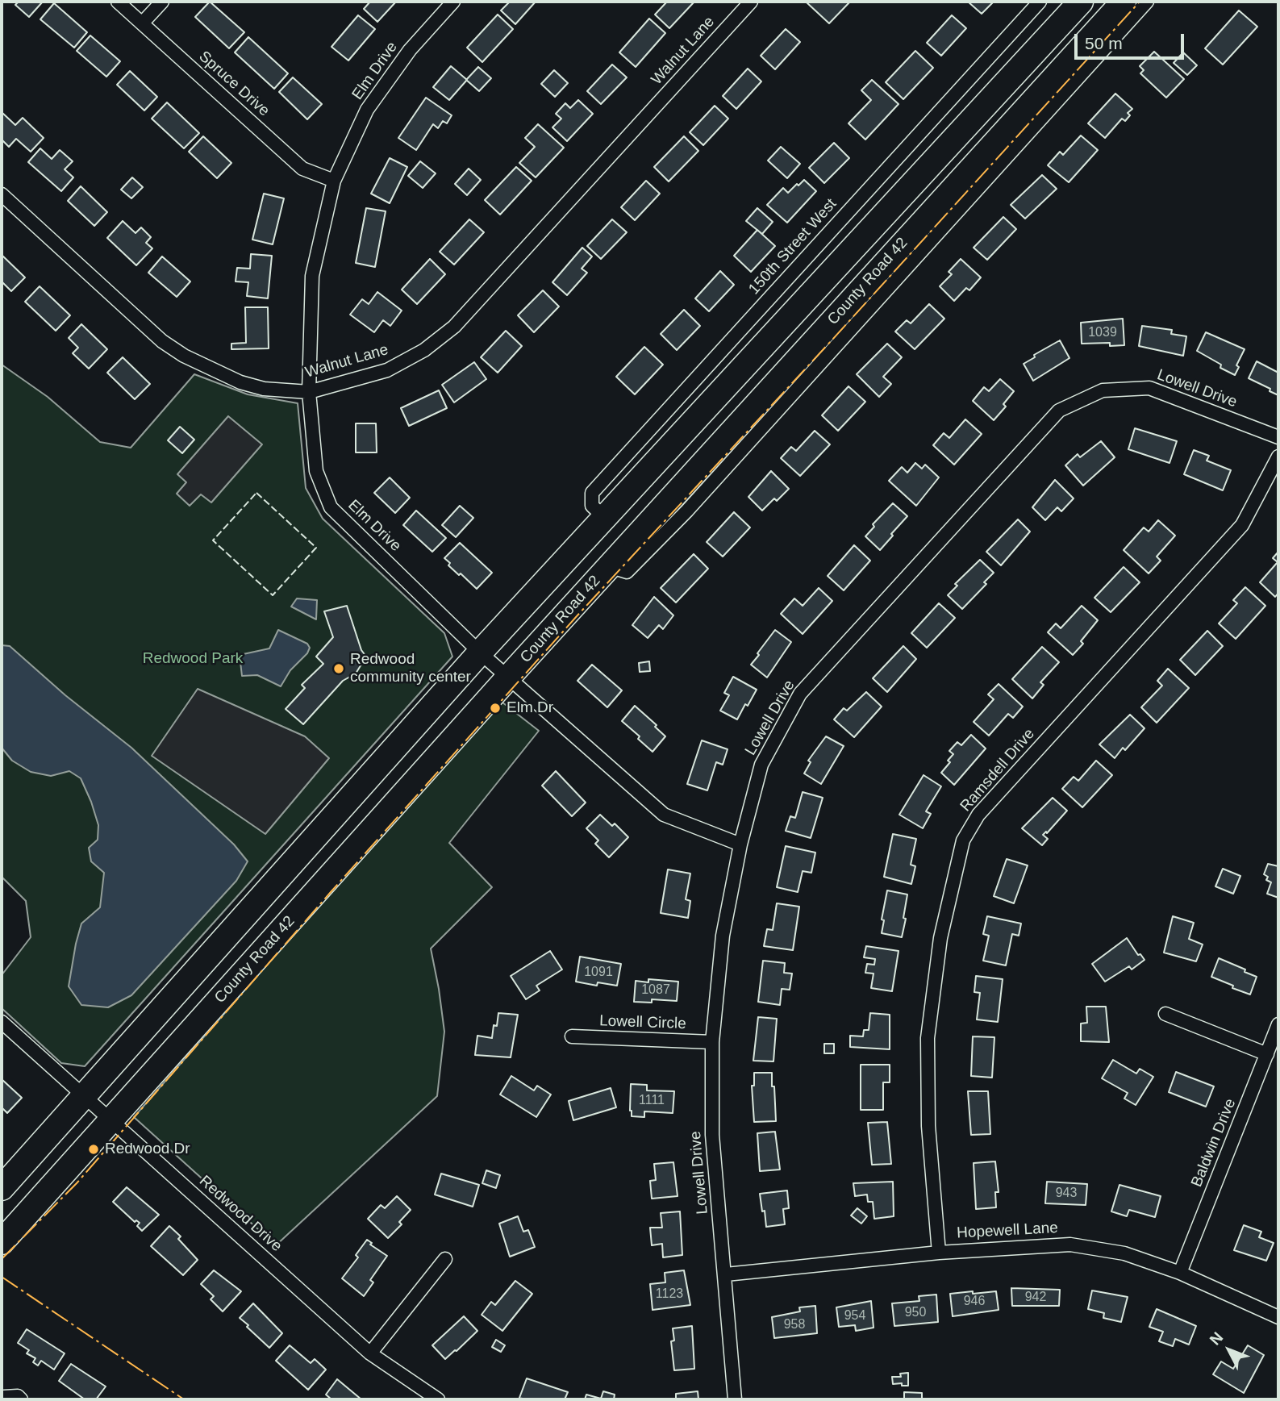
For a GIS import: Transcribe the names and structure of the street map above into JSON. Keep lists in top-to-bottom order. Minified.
{"streets":{"highway":["County Road 42"],"street":["Walnut Lane","Elm Drive","Spruce Drive","150th Street West","Lowell Drive","Ramsdell Drive","Lowell Circle","Baldwin Drive","Redwood Drive","Hopewell Lane"]},"crossings":[["Walnut Lane","Elm Drive"],["Elm Drive","Spruce Drive"],["Elm Drive","County Road 42"],["Elm Drive","Lowell Drive"],["County Road 42","Redwood Drive"],["Lowell Drive","Lowell Circle"],["Lowell Drive","Hopewell Lane"],["Ramsdell Drive","Hopewell Lane"],["Baldwin Drive","Hopewell Lane"]],"parks":["Redwood Park"],"places":["Redwood community center","Elm Dr","Redwood Dr"],"house_numbers":["1039","1091","1087","1111","943","1123","942","946","950","954","958"],"scale_bar":"50 m","north":"top left"}
